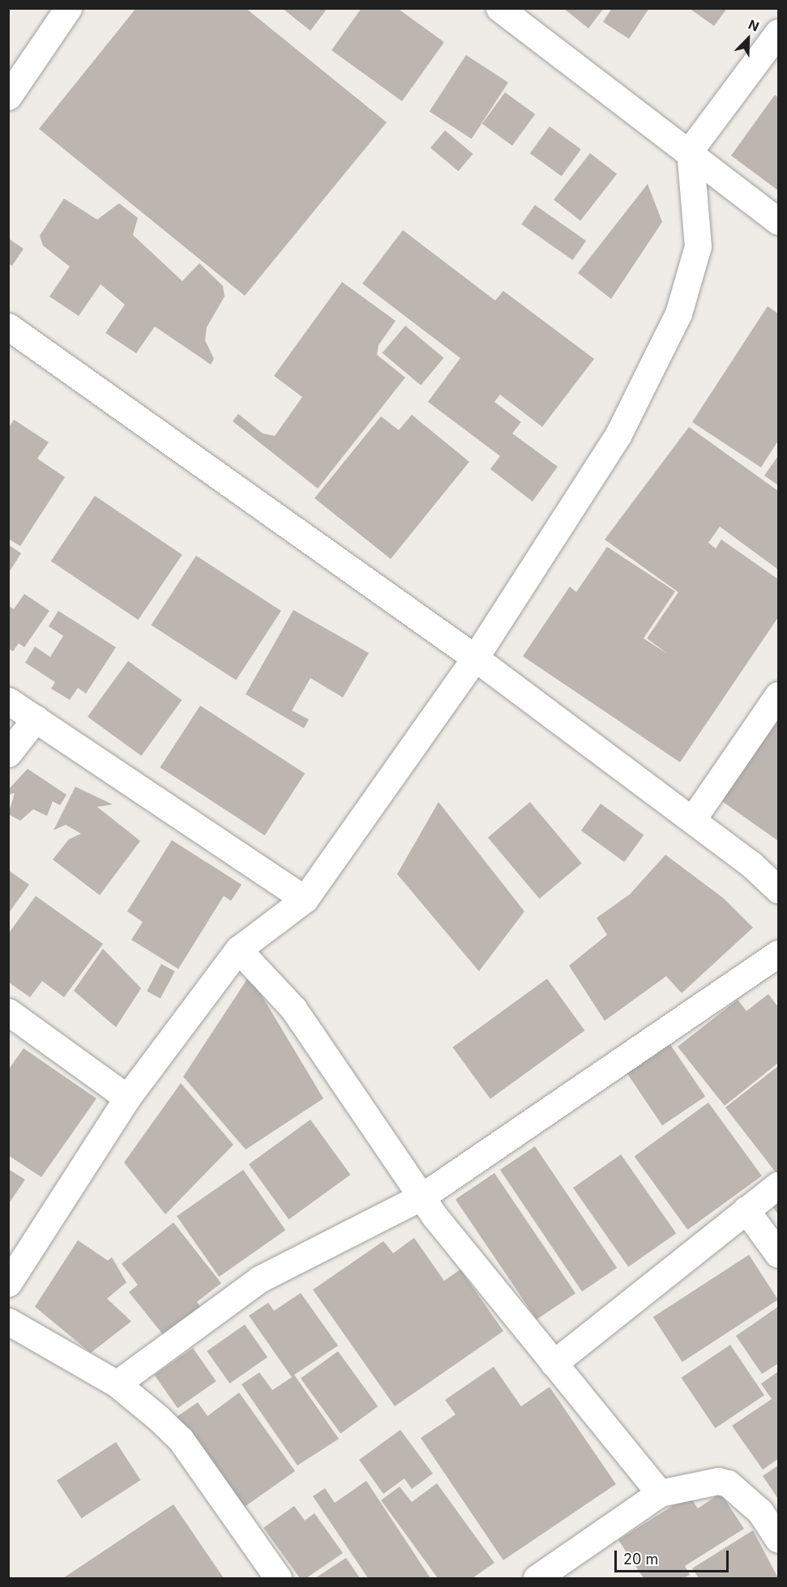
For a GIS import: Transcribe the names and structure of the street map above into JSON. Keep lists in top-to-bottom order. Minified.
{"scale_bar":"20 m","north":"top right"}
